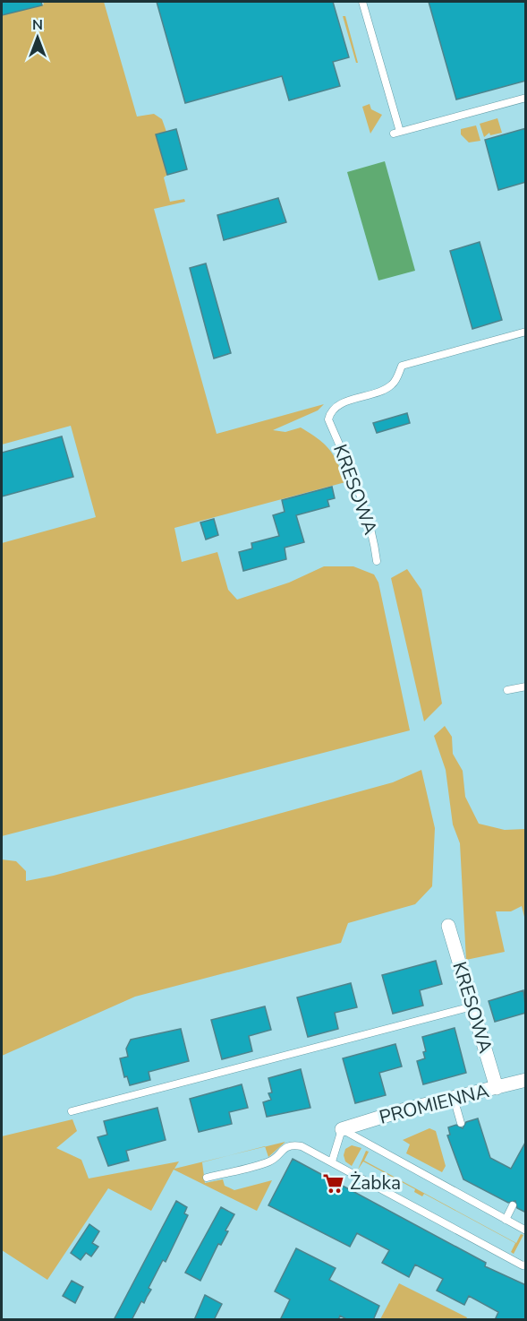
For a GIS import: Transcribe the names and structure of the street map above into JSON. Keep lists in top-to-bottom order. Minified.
{"streets":{"street":["KRESOWA","PROMIENNA"]},"crossings":[["KRESOWA","PROMIENNA"]],"places":{"supermarket":["Żabka"]},"north":"top"}
